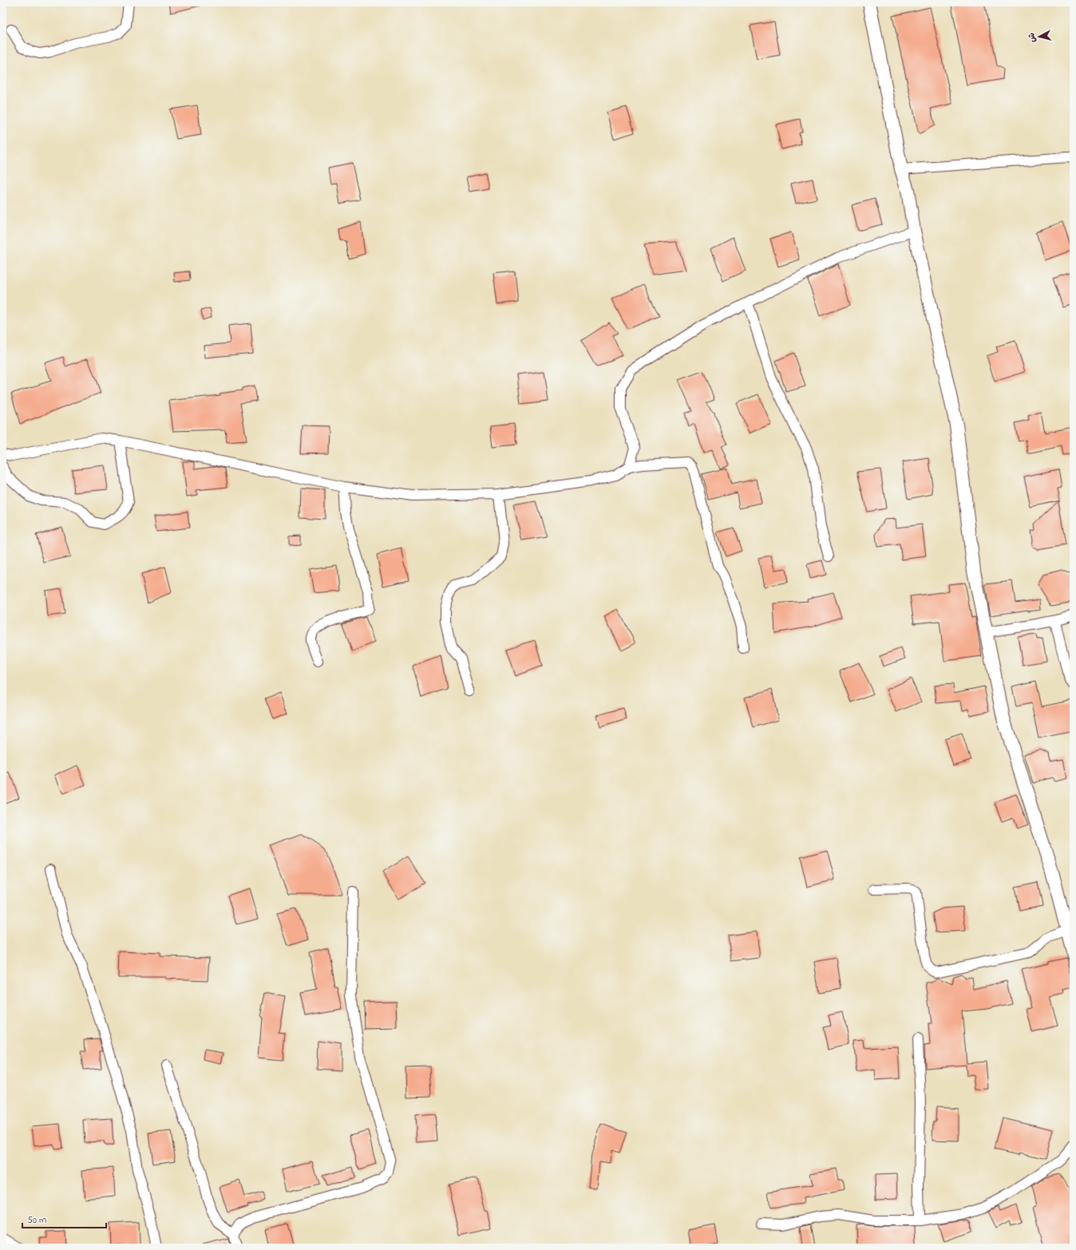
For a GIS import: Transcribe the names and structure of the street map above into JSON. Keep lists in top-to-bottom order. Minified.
{"scale_bar":"50 m","north":"left"}
